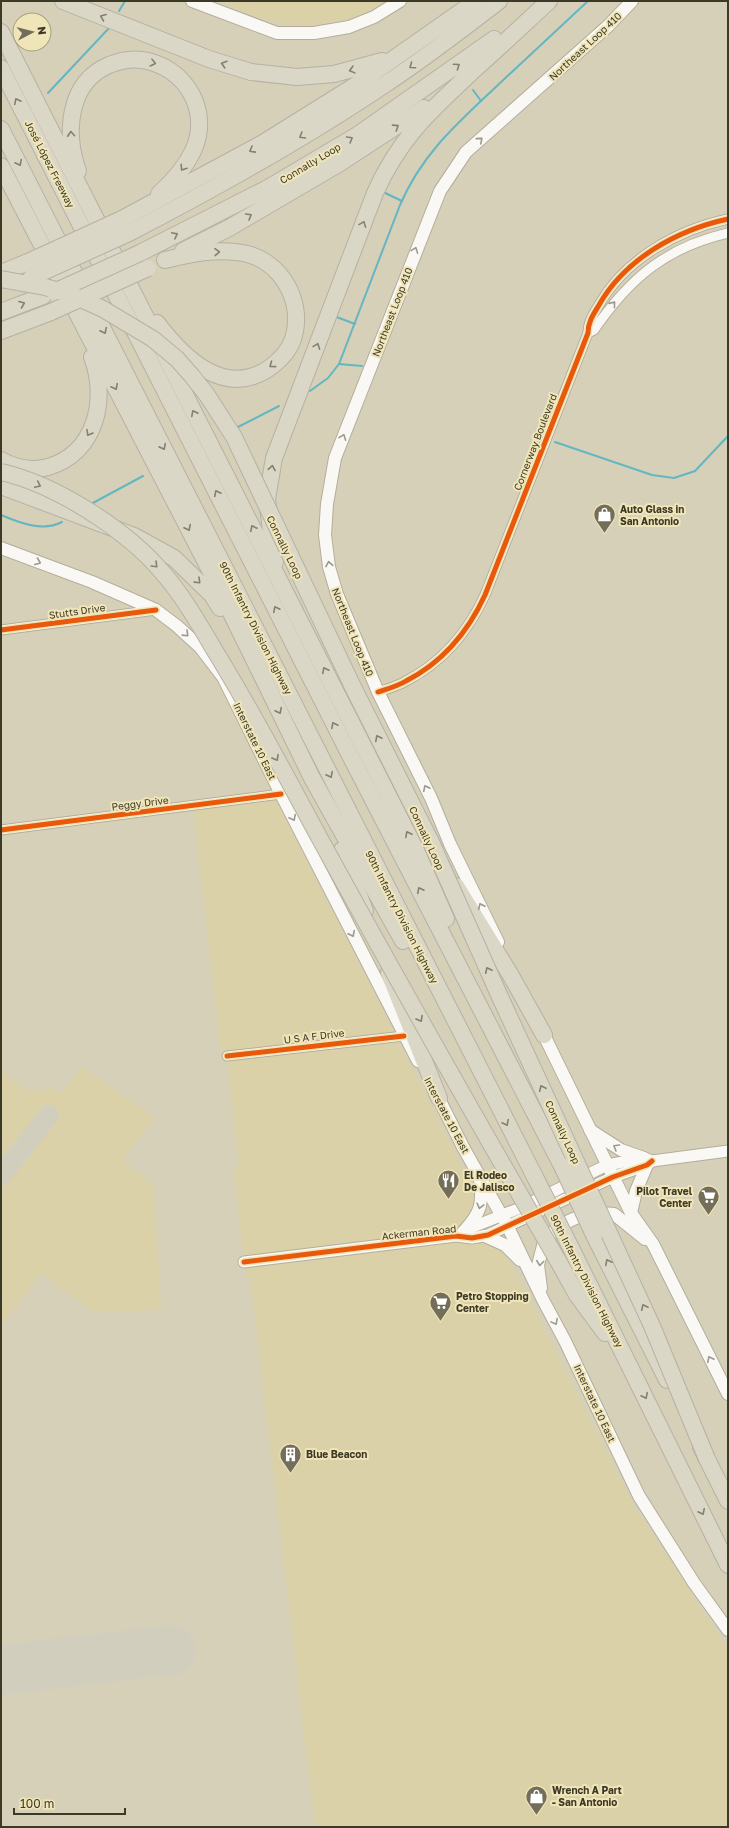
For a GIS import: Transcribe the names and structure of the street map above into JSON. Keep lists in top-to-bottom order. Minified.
{"streets":{"highway":["Connally Loop","José López Freeway","90th Infantry Division Highway"],"main road":["Northeast Loop 410","Interstate 10 East"],"street":["Cornerway Boulevard","Stutts Drive","Peggy Drive","U S A F Drive","Ackerman Road"]},"crossings":[["Northeast Loop 410","Cornerway Boulevard"],["Stutts Drive","Interstate 10 East"],["Interstate 10 East","Peggy Drive"],["Interstate 10 East","U S A F Drive"],["Interstate 10 East","Ackerman Road"]],"one_way":["Northeast Loop 410","Interstate 10 East"],"places":{"shop":["Auto Glass in San Antonio","Wrench A Part - San Antonio"],"restaurant":["El Rodeo De Jalisco"],"supermarket":["Pilot Travel Center","Petro Stopping Center"],"building":["Blue Beacon"]},"scale_bar":"100 m","north":"right"}
